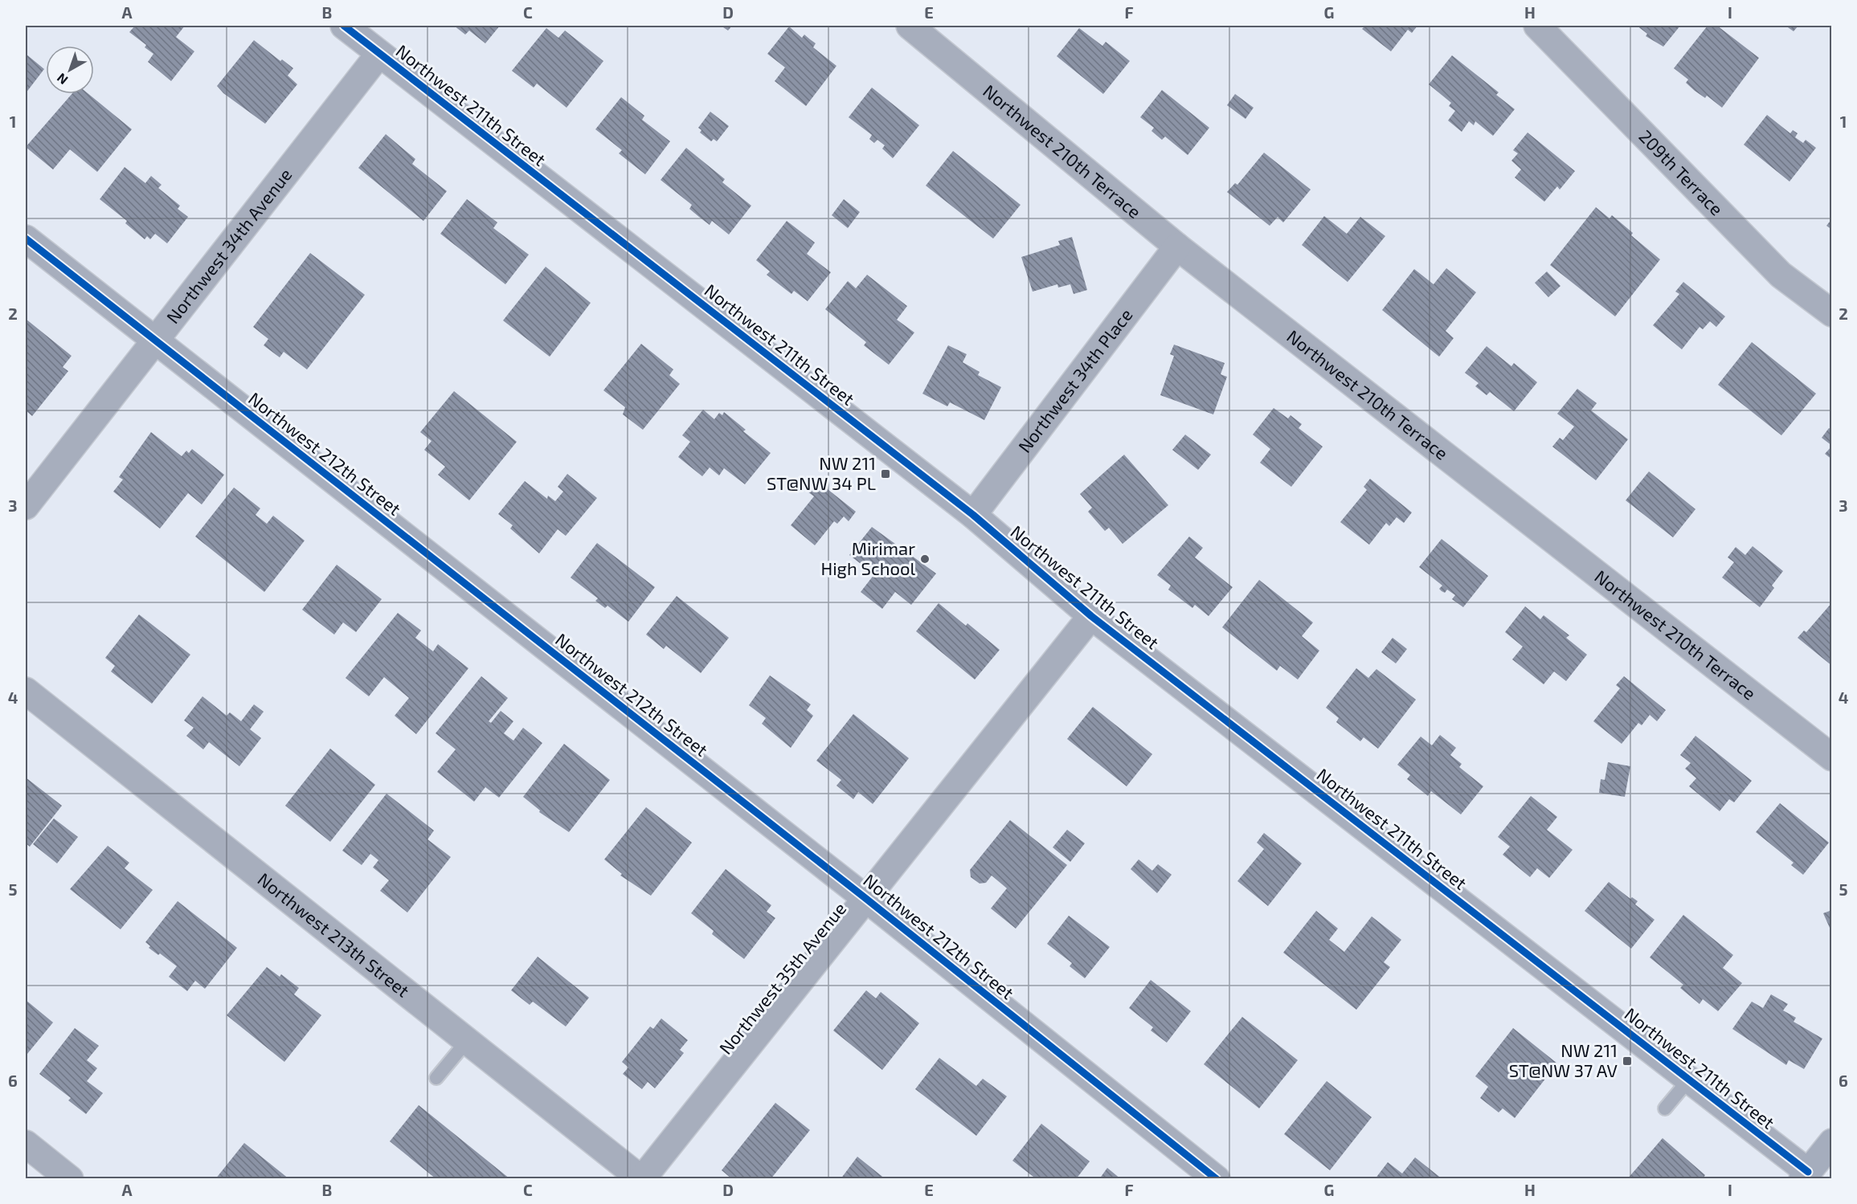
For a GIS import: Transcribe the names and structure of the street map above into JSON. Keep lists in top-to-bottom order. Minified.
{"streets":{"street":["Northwest 211th Street","Northwest 210th Terrace","209th Terrace","Northwest 34th Avenue","Northwest 34th Place","Northwest 212th Street","Northwest 213th Street","Northwest 35th Avenue"]},"crossings":[["Northwest 211th Street","Northwest 34th Avenue"],["Northwest 211th Street","Northwest 34th Place"],["Northwest 211th Street","Northwest 35th Avenue"],["Northwest 210th Terrace","Northwest 34th Place"],["Northwest 34th Avenue","Northwest 212th Street"],["Northwest 212th Street","Northwest 35th Avenue"],["Northwest 213th Street","Northwest 35th Avenue"]],"places":{"transit":["NW 211 ST@NW 34 PL","NW 211 ST@NW 37 AV"],"other":["Mirimar High School"]},"north":"bottom left","grid":{"columns":["A","B","C","D","E","F","G","H","I"],"rows":["1","2","3","4","5","6"]}}
